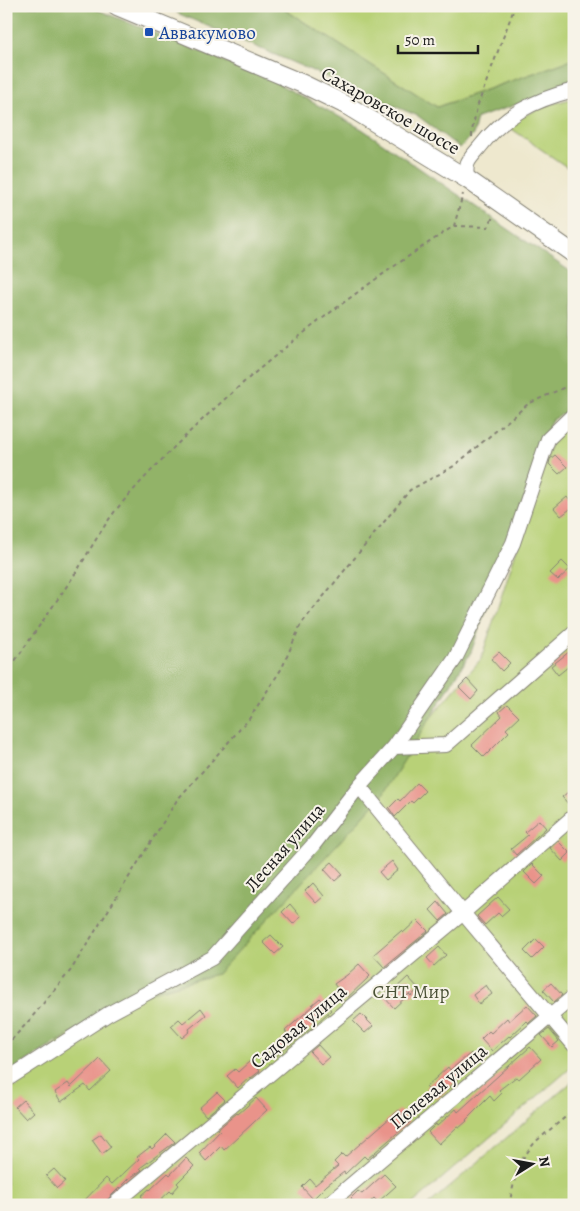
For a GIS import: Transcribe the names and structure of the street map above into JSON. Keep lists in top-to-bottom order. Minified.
{"streets":{"main road":["Сахаровское шоссе"],"street":["Лесная улица","Садовая улица","Полевая улица"]},"parks":["СНТ Мир"],"places":{"transit":["Аввакумово"]},"scale_bar":"50 m","north":"right"}
